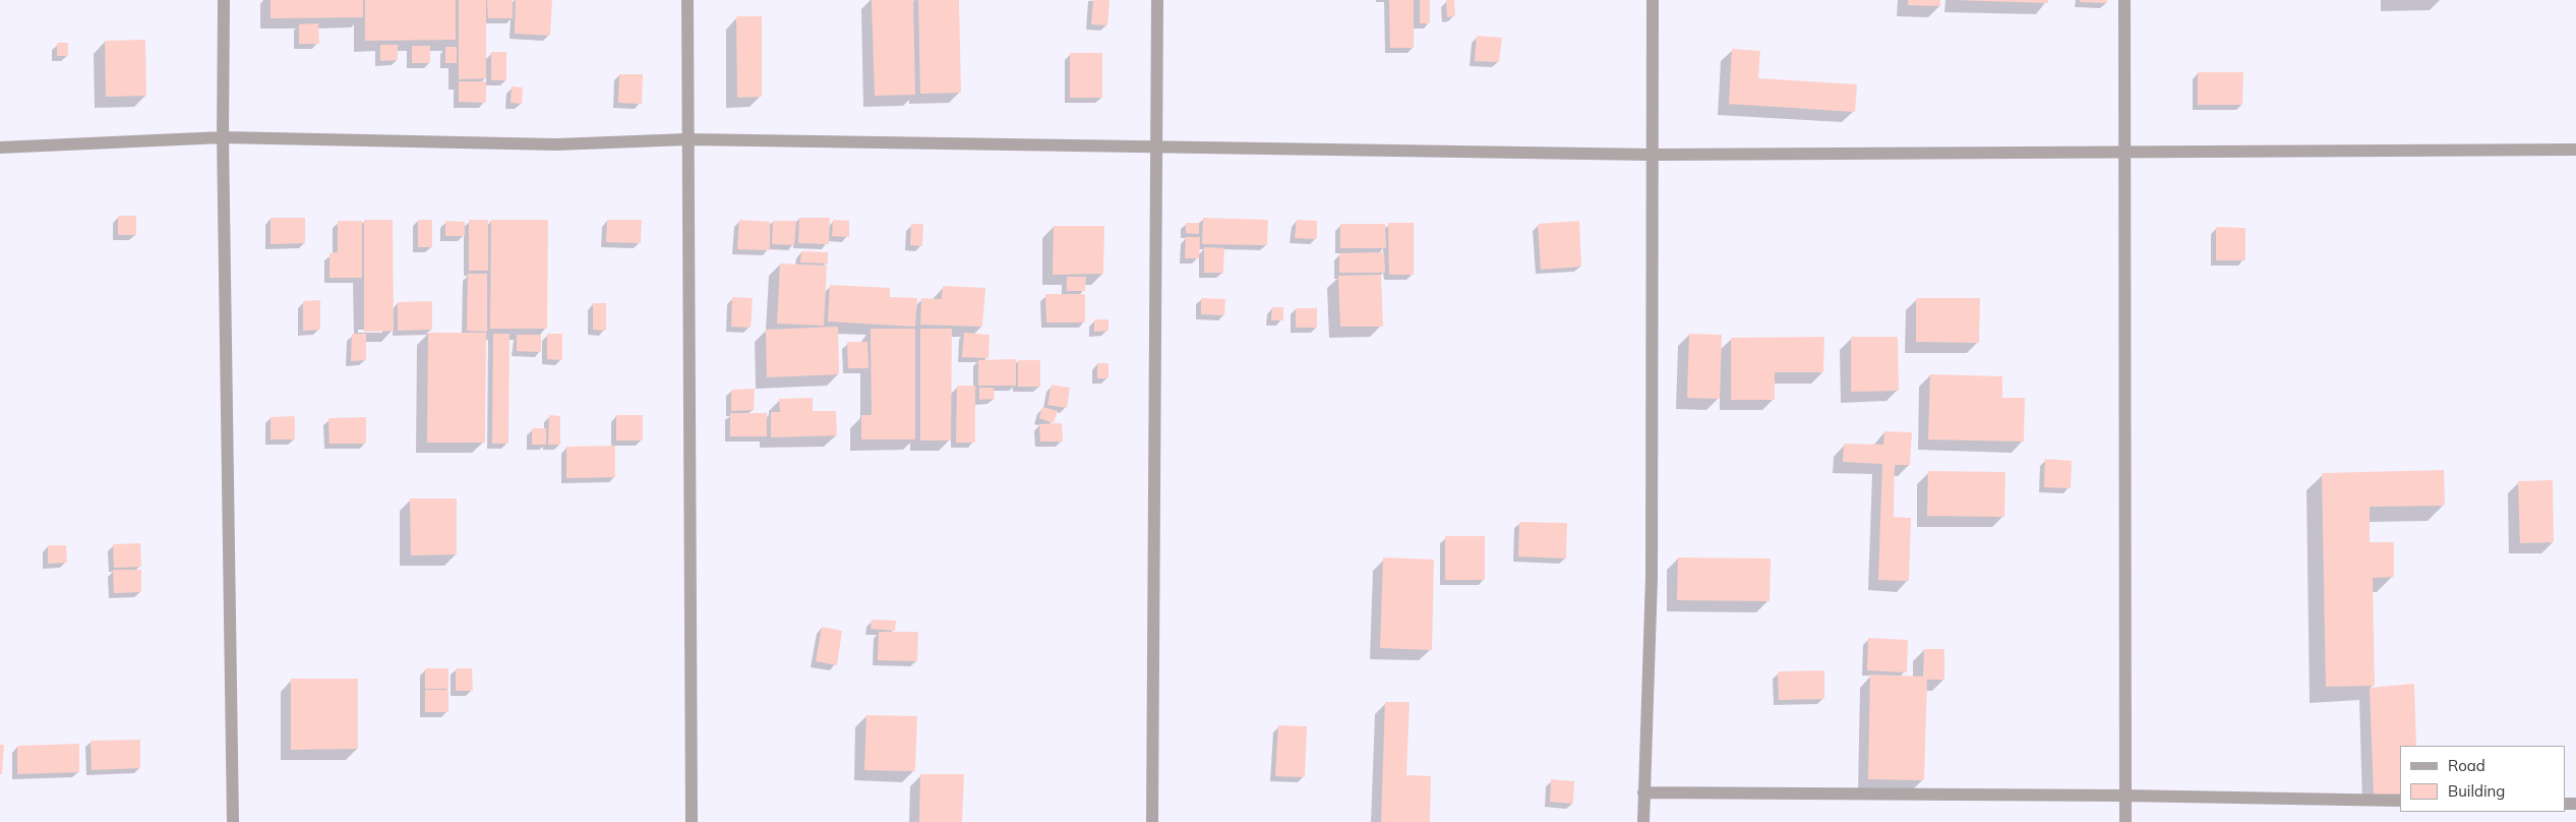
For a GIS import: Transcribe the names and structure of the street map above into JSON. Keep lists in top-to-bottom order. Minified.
{"legend":["Road","Building"]}
